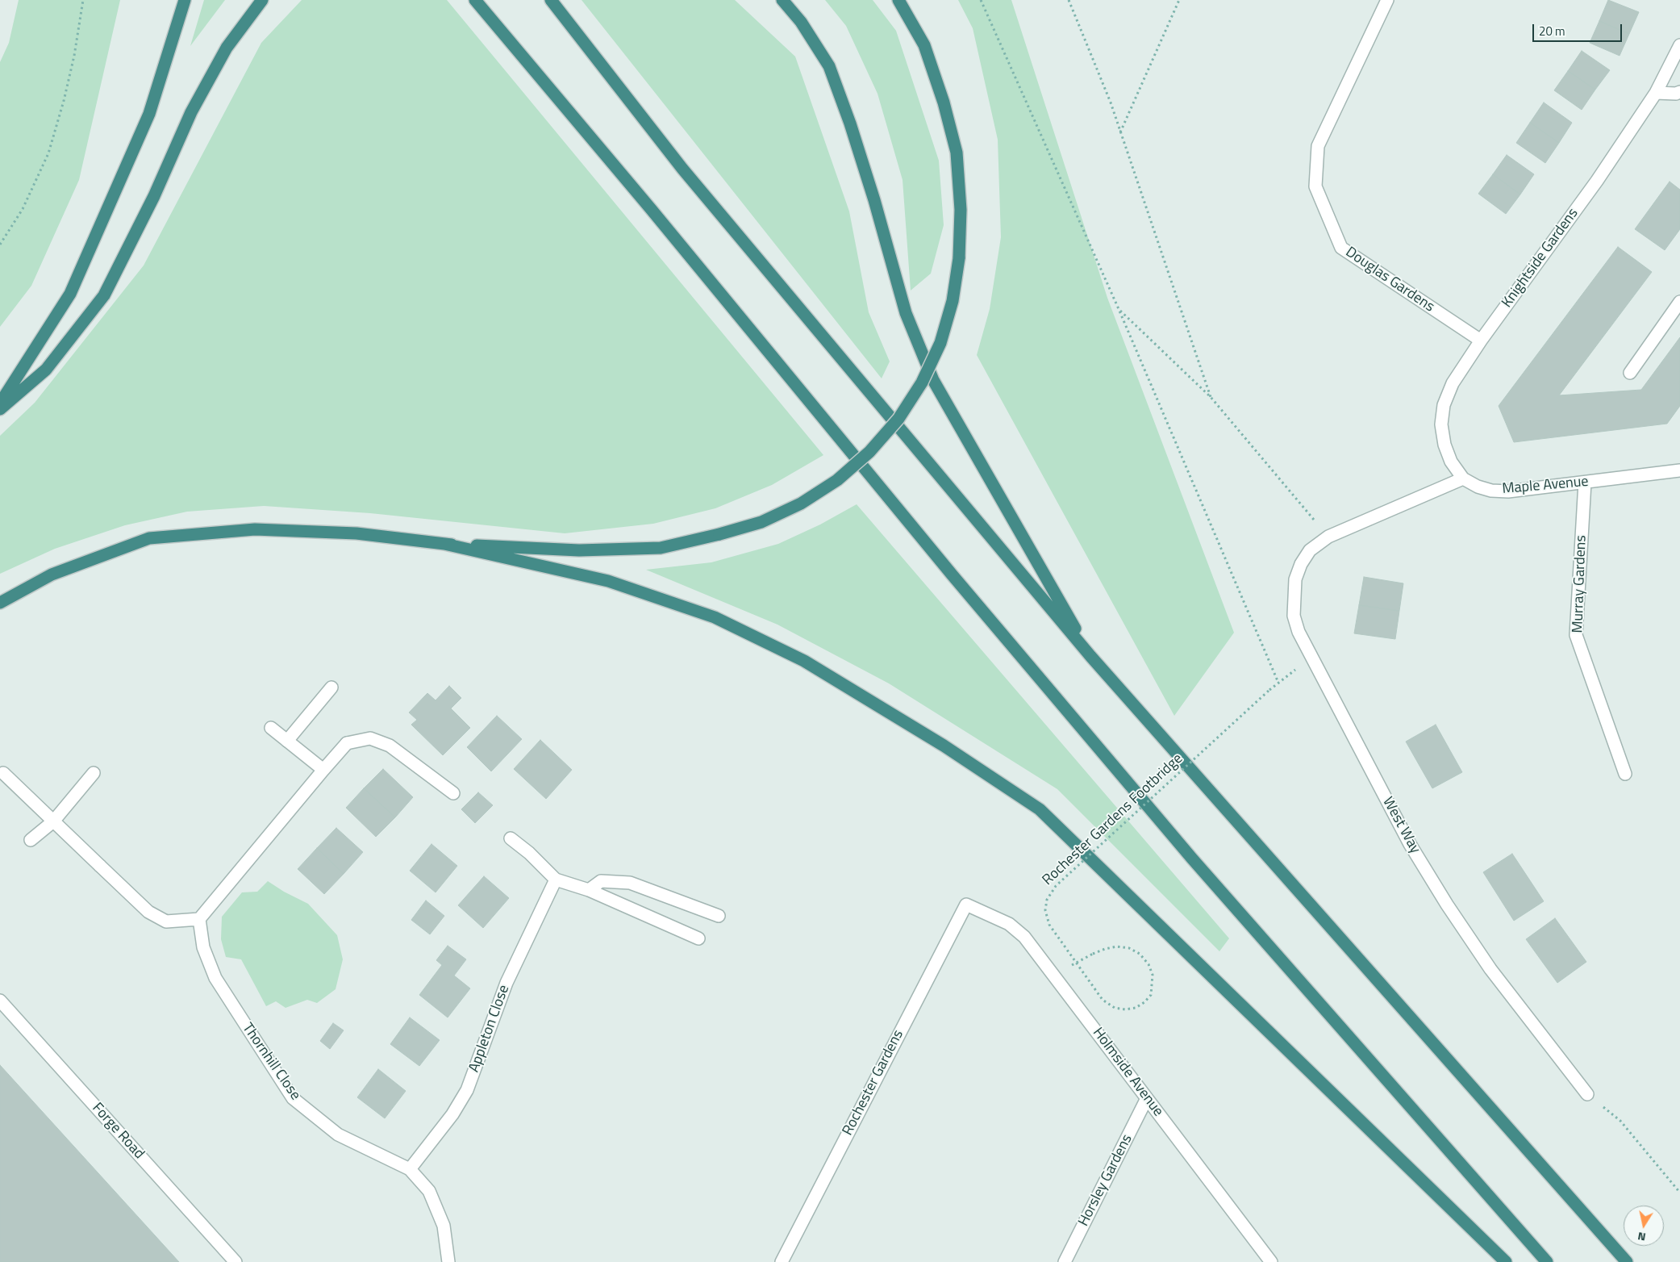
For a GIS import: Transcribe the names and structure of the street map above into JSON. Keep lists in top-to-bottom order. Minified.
{"streets":{"street":["Knightside Gardens","Douglas Gardens","Maple Avenue","Murray Gardens","West Way","Appleton Close","Thornhill Close","Holmside Avenue","Rochester Gardens","Forge Road","Horsley Gardens"],"path":["Rochester Gardens Footbridge"]},"crossings":[["Knightside Gardens","Douglas Gardens"],["Knightside Gardens","Maple Avenue"],["Maple Avenue","Murray Gardens"],["Appleton Close","Thornhill Close"],["Holmside Avenue","Rochester Gardens"],["Holmside Avenue","Horsley Gardens"]],"scale_bar":"20 m","north":"bottom"}
